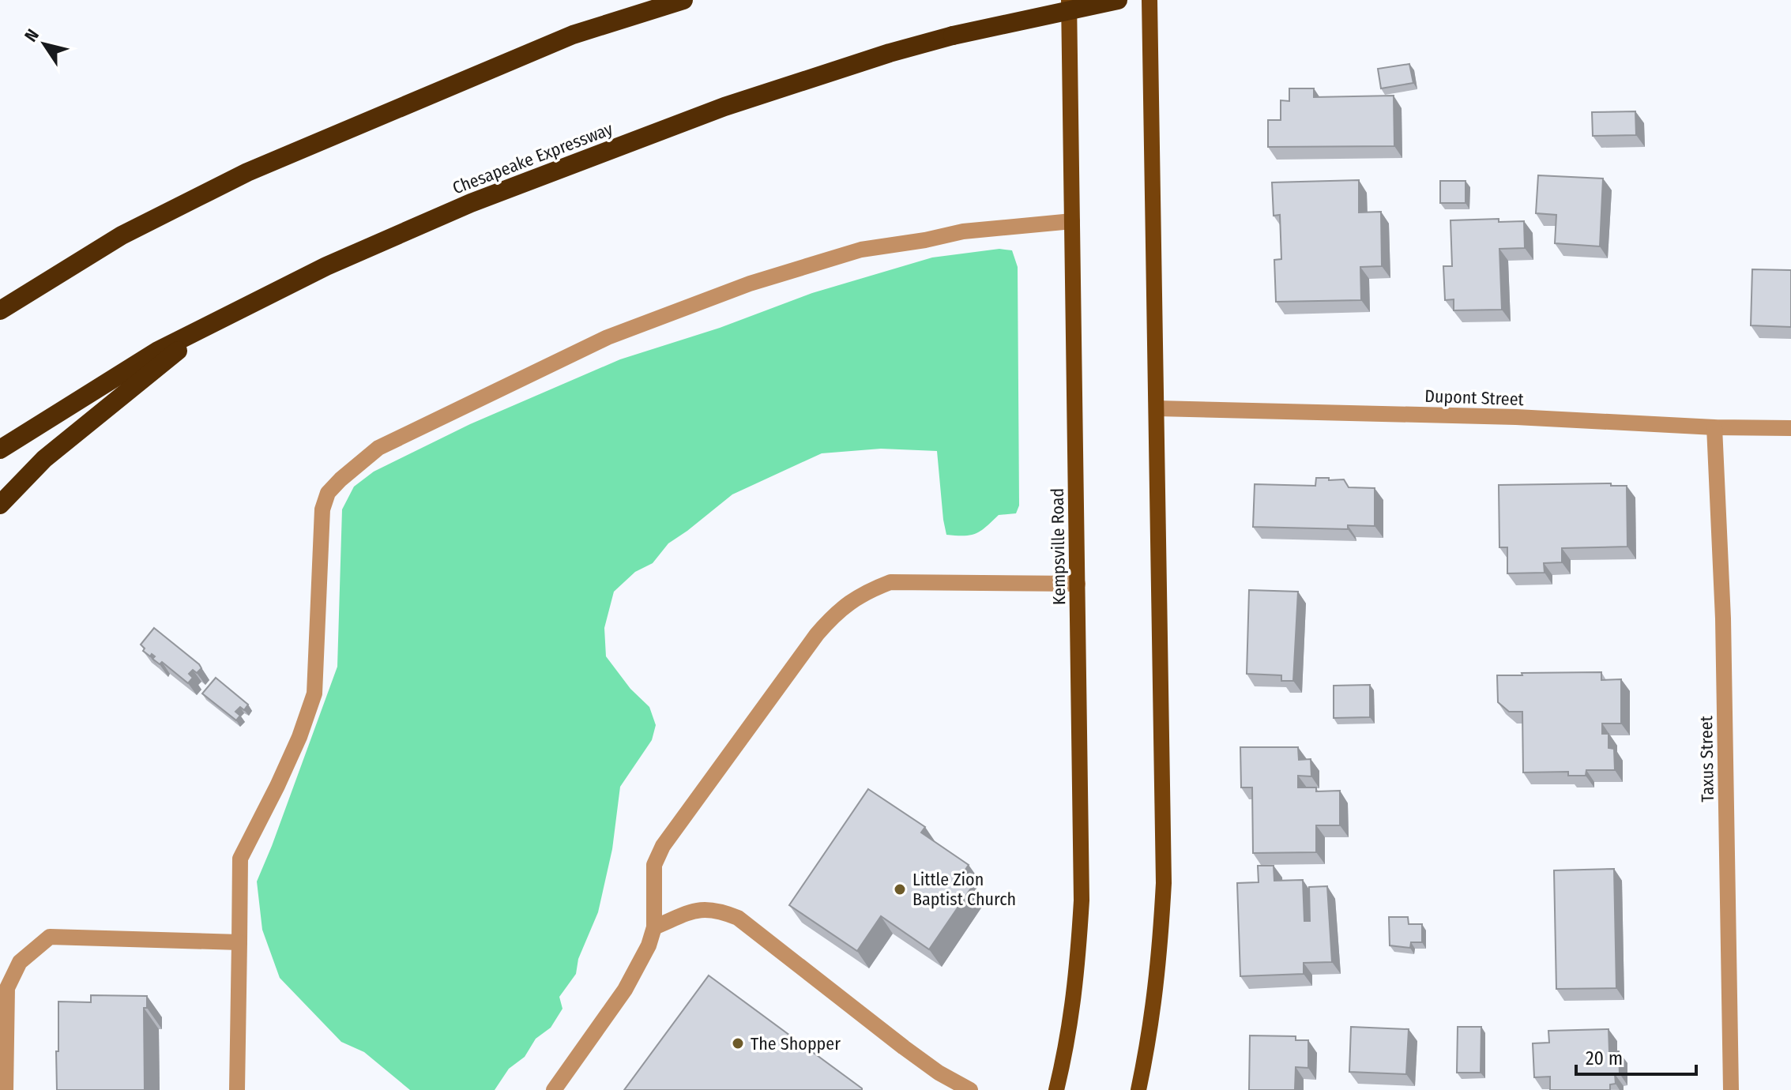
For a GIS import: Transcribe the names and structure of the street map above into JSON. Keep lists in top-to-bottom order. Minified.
{"streets":{"highway":["Chesapeake Expressway"],"main road":["Kempsville Road"],"street":["Dupont Street","Taxus Street"]},"crossings":[["Dupont Street","Taxus Street"]],"places":["Little Zion Baptist Church","The Shopper"],"scale_bar":"20 m","north":"top left"}
